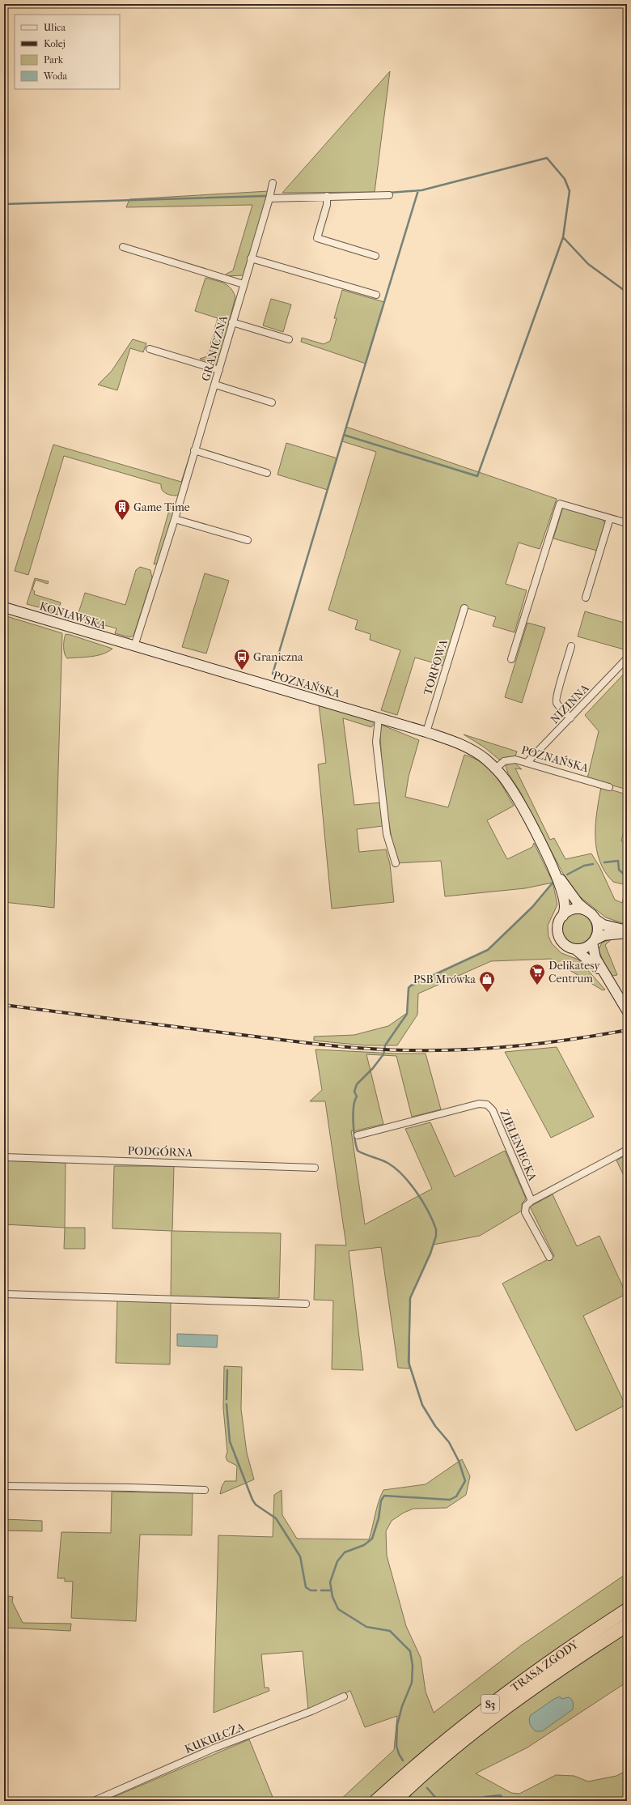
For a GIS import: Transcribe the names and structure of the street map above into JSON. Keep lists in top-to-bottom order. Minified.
{"streets":{"highway":["TRASA ZGODY","S3"],"main road":["KONIAWSKA","POZNAŃSKA"],"street":["GRANICZNA","TORFOWA","NIZINNA","ZIELENIECKA","PODGÓRNA","KUKUŁCZA"]},"crossings":[["GRANICZNA","KONIAWSKA"],["GRANICZNA","POZNAŃSKA"],["KONIAWSKA","POZNAŃSKA"],["TORFOWA","POZNAŃSKA"],["POZNAŃSKA","NIZINNA"]],"places":{"building":["Game Time"],"bus stop":["Graniczna"],"supermarket":["Delikatesy Centrum"],"shop":["PSB Mrówka"]},"legend":["Ulica","Kolej","Park","Woda"]}
